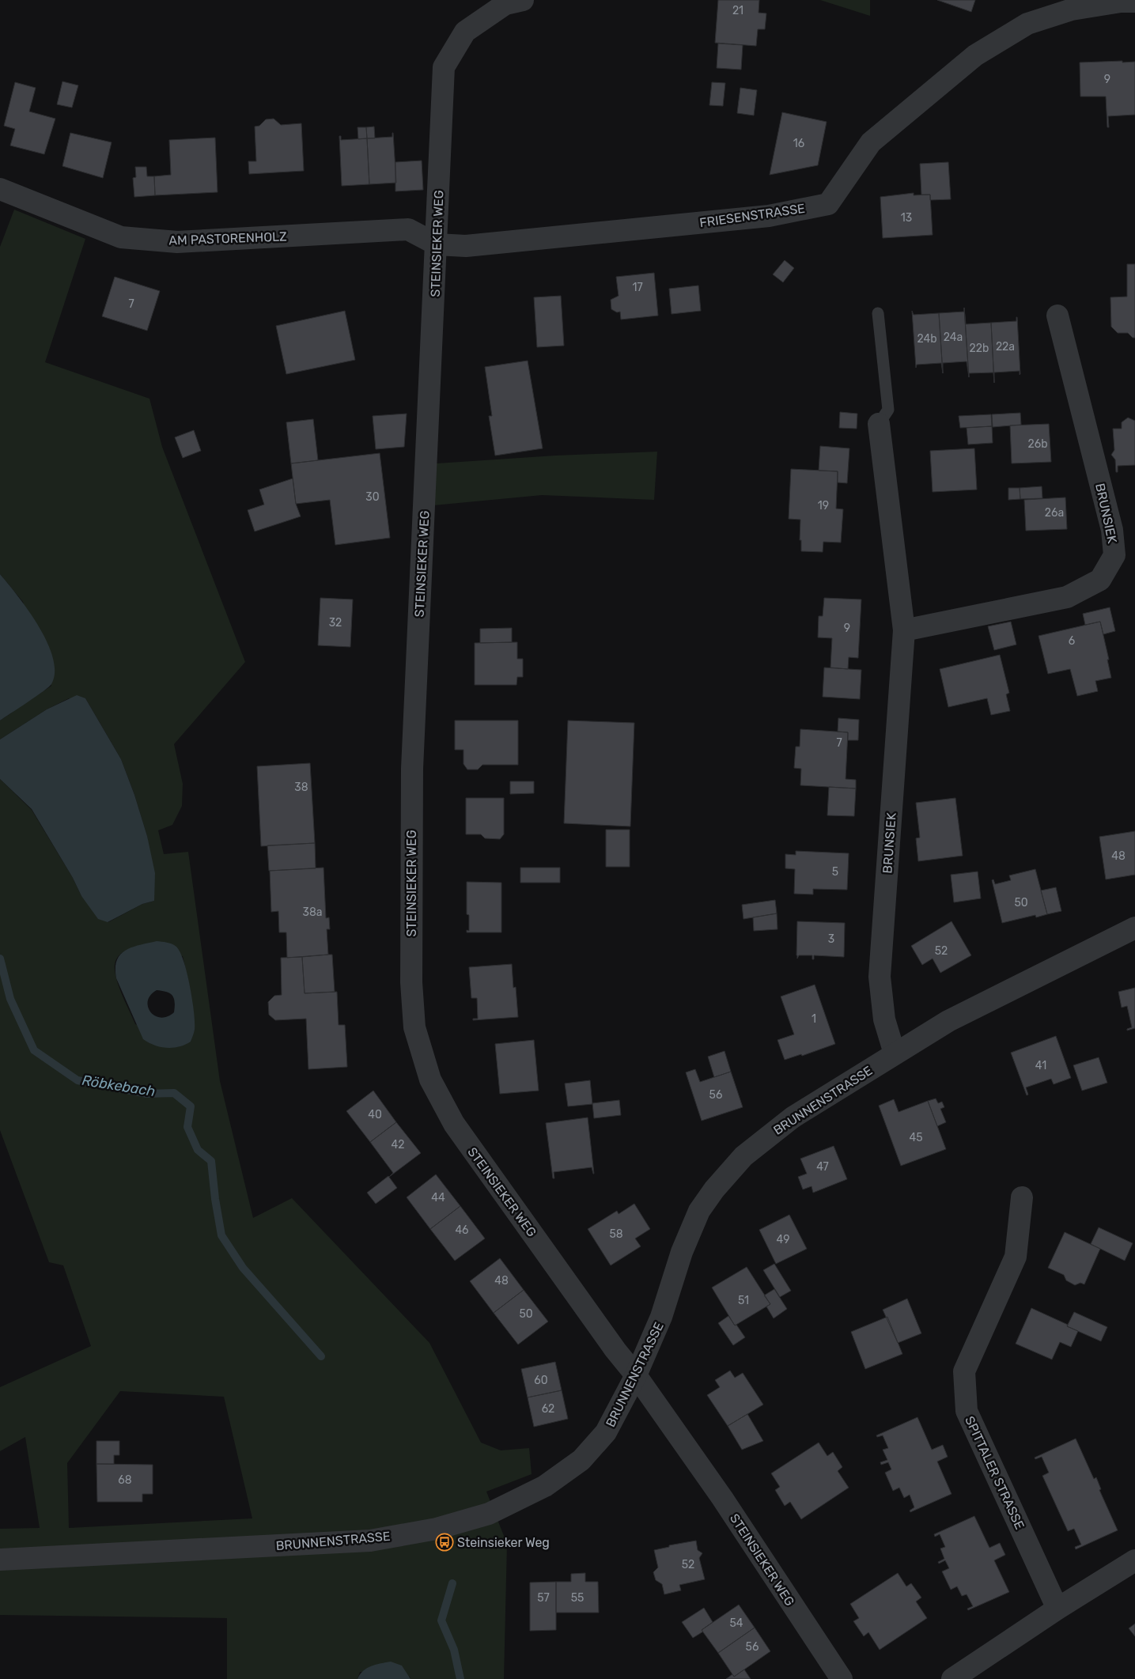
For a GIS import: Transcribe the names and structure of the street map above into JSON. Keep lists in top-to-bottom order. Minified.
{"streets":{"street":["FRIESENSTRASSE","AM PASTORENHOLZ","STEINSIEKER WEG","BRUNSIEK","BRUNNENSTRASSE","SPITTALER STRASSE"]},"crossings":[["FRIESENSTRASSE","AM PASTORENHOLZ"],["FRIESENSTRASSE","STEINSIEKER WEG"],["AM PASTORENHOLZ","STEINSIEKER WEG"],["STEINSIEKER WEG","BRUNNENSTRASSE"],["BRUNSIEK","BRUNNENSTRASSE"]],"water":["Röbkebach"],"places":{"bus stop":["Steinsieker Weg"]},"house_numbers":["21","9","16","13","17","7","24a","24b","22a","22b","26b","30","19","26a","32","9","6","7","38","48","5","50","38a","3","52","1","41","56","40","45","42","47","44","46","58","49","48","51","50","60","62","68","52","57","55","54","56"]}
